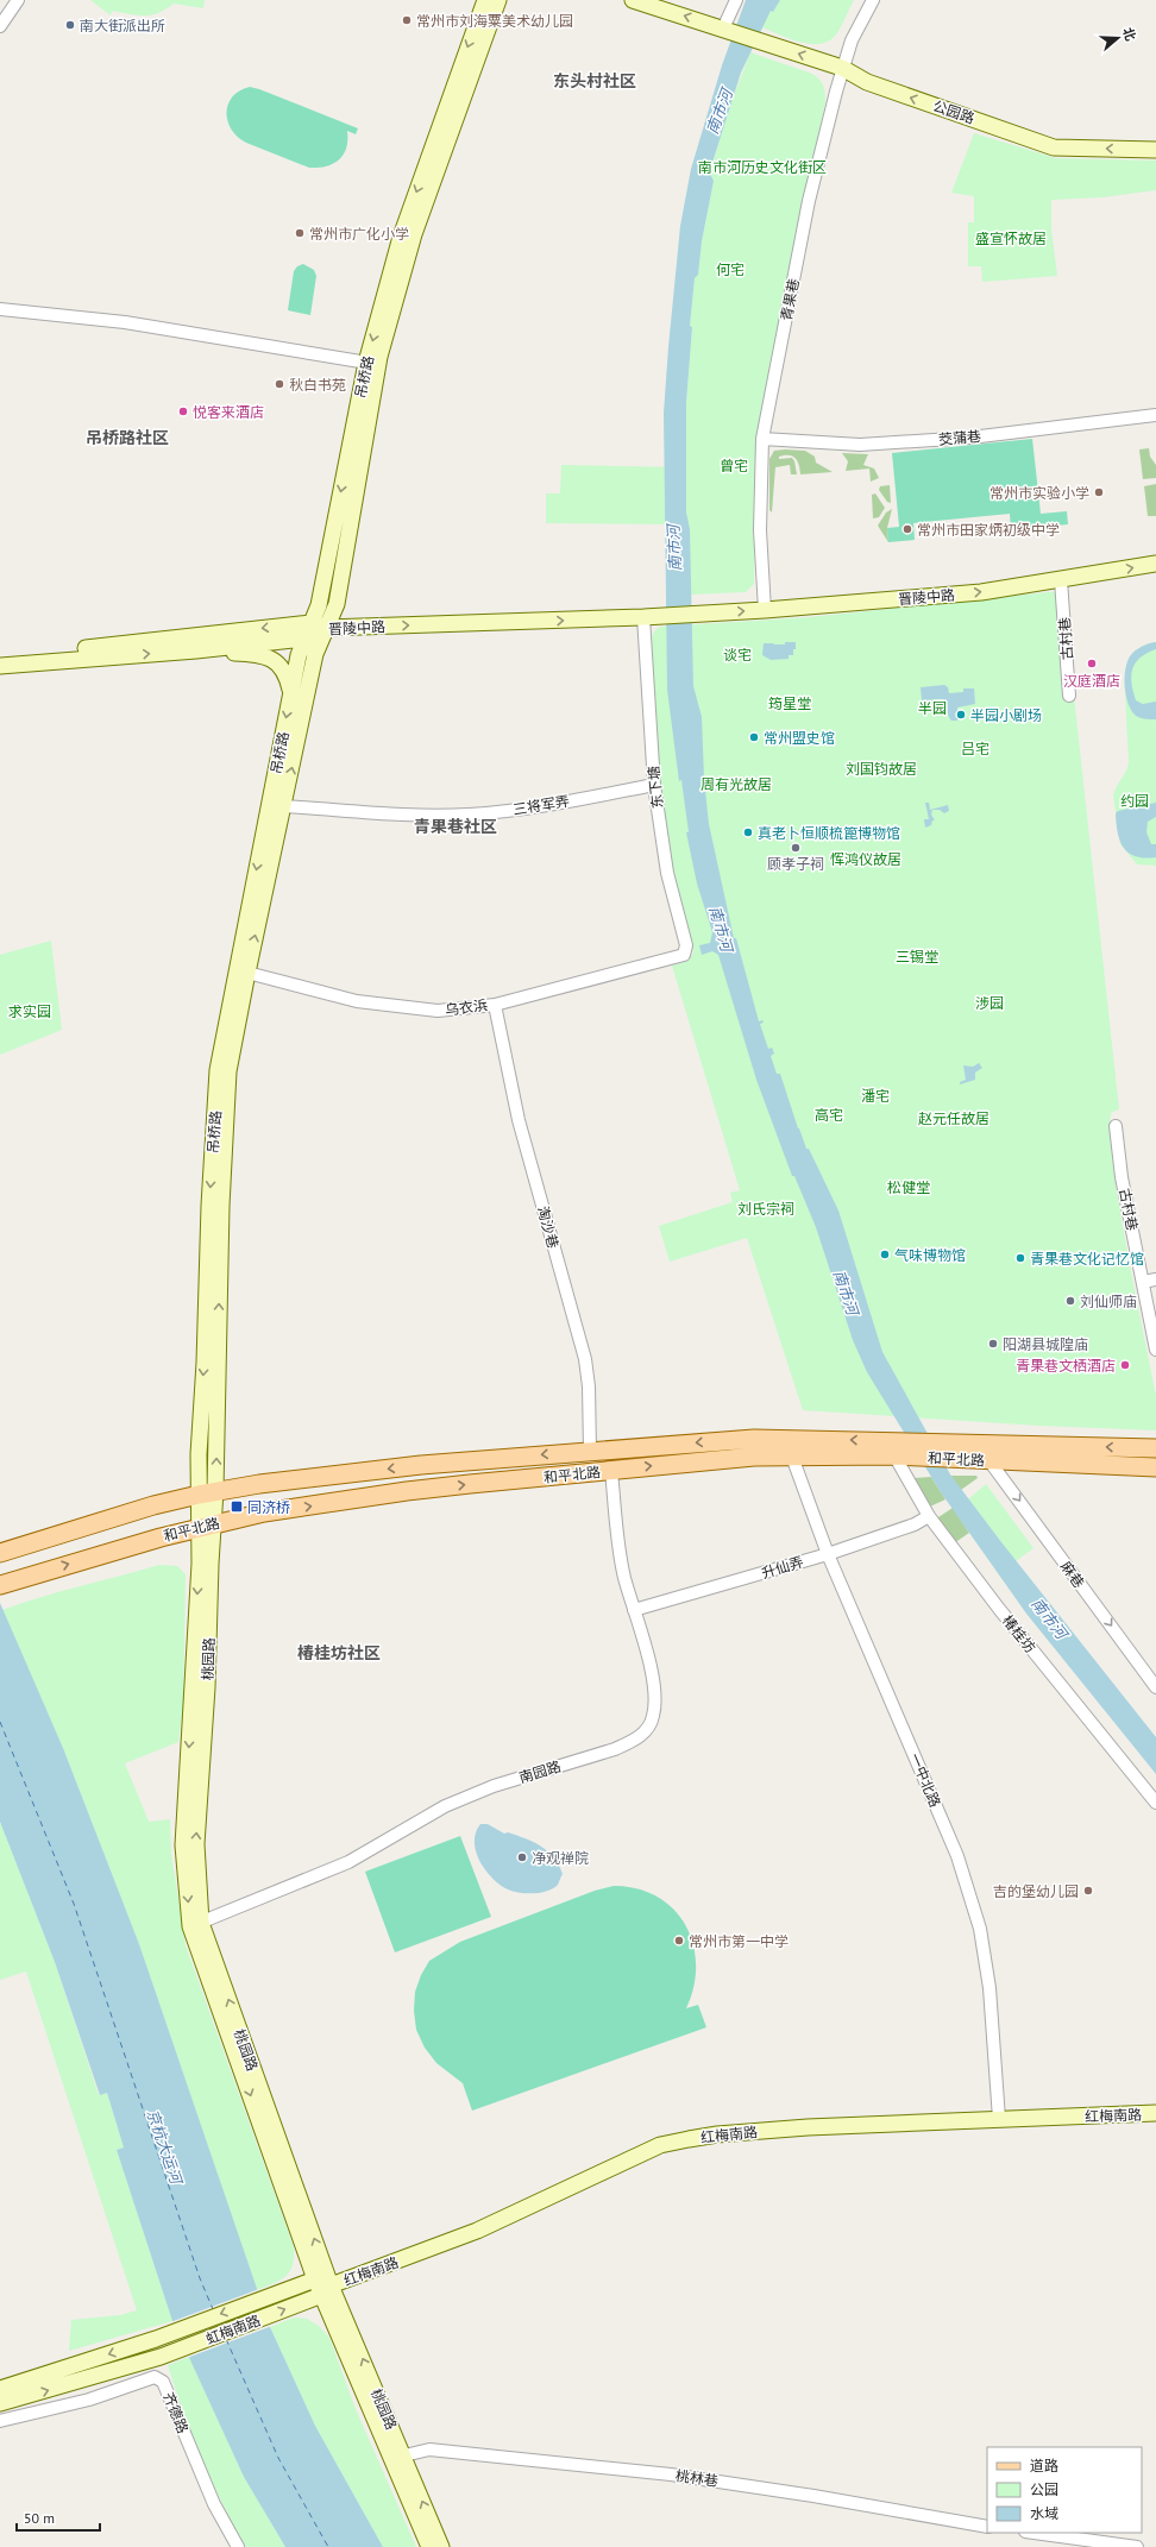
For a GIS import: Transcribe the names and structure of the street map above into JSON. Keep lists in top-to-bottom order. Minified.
{"streets":{"main road":["公园路","吊桥路","晋陵中路","和平北路","桃园路","红梅南路","虹梅南路"],"street":["青果巷","茭蒲巷","古村巷","东下塘","三将军弄","乌衣浜","淘沙巷","升仙弄","麻巷","椿桂坊","南园路","一中北路","齐德路","桃林巷"]},"crossings":[["公园路","青果巷"],["青果巷","茭蒲巷"],["青果巷","晋陵中路"],["吊桥路","晋陵中路"],["吊桥路","三将军弄"],["吊桥路","乌衣浜"],["吊桥路","和平北路"],["吊桥路","桃园路"],["晋陵中路","古村巷"],["晋陵中路","东下塘"],["东下塘","三将军弄"],["东下塘","乌衣浜"],["乌衣浜","淘沙巷"],["淘沙巷","和平北路"],["和平北路","麻巷"],["和平北路","椿桂坊"],["和平北路","桃园路"],["和平北路","南园路"],["和平北路","一中北路"],["升仙弄","椿桂坊"],["升仙弄","南园路"],["升仙弄","一中北路"],["桃园路","南园路"],["桃园路","红梅南路"],["桃园路","虹梅南路"],["桃园路","桃林巷"],["一中北路","红梅南路"],["红梅南路","虹梅南路"]],"one_way":["公园路","麻巷"],"districts":["东头村社区","吊桥路社区","青果巷社区","椿桂坊社区"],"water":["南市河","京杭大运河"],"parks":["南市河历史文化街区","盛宣怀故居","何宅","曾宅","谈宅","筠星堂","半园","吕宅","刘国钧故居","周有光故居","约园","恽鸿仪故居","三锡堂","涉园","求实园","潘宅","高宅","赵元任故居","松健堂","刘氏宗祠"],"places":{"other":["常州市刘海粟美术幼儿园","南大街派出所","常州市广化小学","秋白书苑","悦客来酒店","常州市实验小学","常州市田家炳初级中学","汉庭酒店","半园小剧场","常州盟史馆","真老卜恒顺梳篦博物馆","顾孝子祠","气味博物馆","青果巷文化记忆馆","刘仙师庙","阳湖县城隍庙","青果巷文栖酒店","净观禅院","吉的堡幼儿园","常州市第一中学"],"transit":["同济桥"]},"legend":["道路","公园","水域"],"scale_bar":"50 m","north":"right"}
